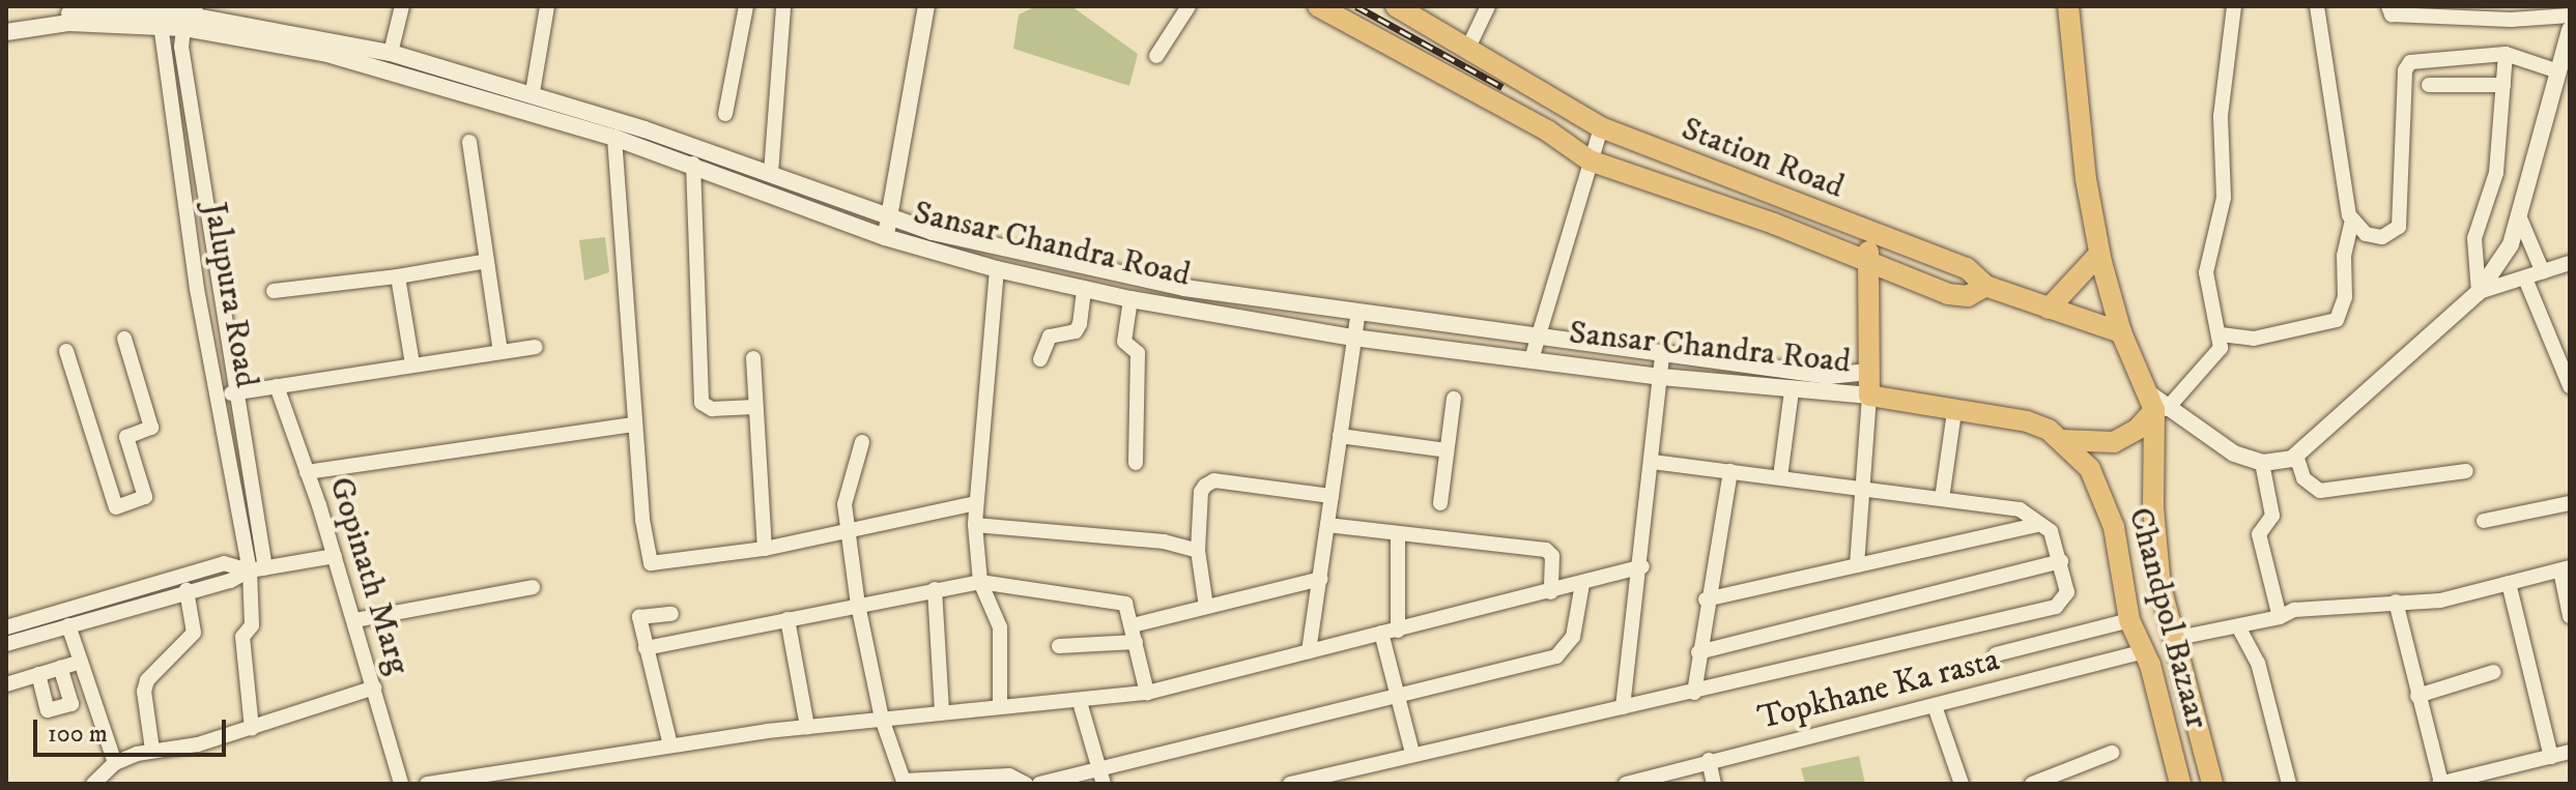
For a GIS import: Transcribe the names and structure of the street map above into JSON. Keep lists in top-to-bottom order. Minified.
{"streets":{"main road":["Station Road","Sansar Chandra Road","Chandpol Bazaar"],"street":["Jalupura Road","Gopinath Marg","Topkhane Ka rasta"]},"crossings":[["Sansar Chandra Road","Jalupura Road"],["Sansar Chandra Road","Chandpol Bazaar"],["Chandpol Bazaar","Topkhane Ka rasta"]],"scale_bar":"100 m"}
